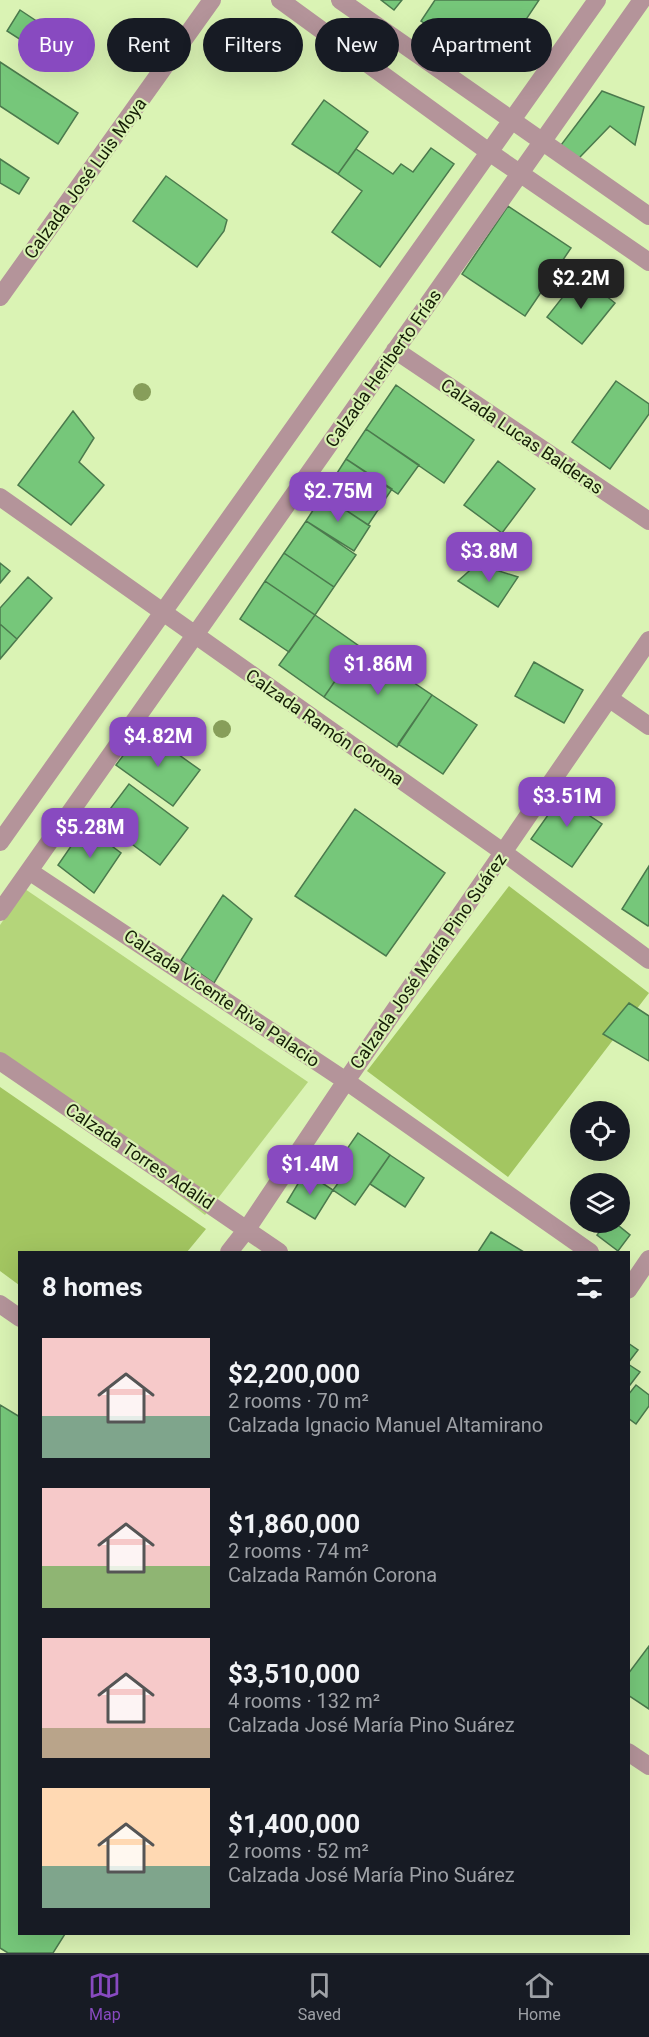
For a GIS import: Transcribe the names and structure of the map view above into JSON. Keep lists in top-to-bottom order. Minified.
{"streets":{"street":["Calzada José Luis Moya","Calzada Heriberto Frías","Calzada Lucas Balderas","Calzada Ramón Corona","Calzada José María Pino Suárez","Calzada Vicente Riva Palacio","Calzada Torres Adalid"]},"crossings":[["Calzada Heriberto Frías","Calzada Lucas Balderas"],["Calzada Heriberto Frías","Calzada Ramón Corona"],["Calzada Heriberto Frías","Calzada Vicente Riva Palacio"],["Calzada Ramón Corona","Calzada José María Pino Suárez"],["Calzada José María Pino Suárez","Calzada Vicente Riva Palacio"],["Calzada José María Pino Suárez","Calzada Torres Adalid"]],"page":{"chip":["Buy","Rent","Filters","New","Apartment"],"price":["$2.2M","$2.75M","$3.8M","$1.86M","$4.82M","$3.51M","$5.28M","$1.4M"],"heading":"8 homes","list":[{"name":"$2,200,000","note":"2 rooms · 70 m² · Calzada Ignacio Manuel Altamirano"},{"name":"$1,860,000","note":"2 rooms · 74 m² · Calzada Ramón Corona"},{"name":"$3,510,000","note":"4 rooms · 132 m² · Calzada José María Pino Suárez"},{"name":"$1,400,000","note":"2 rooms · 52 m² · Calzada José María Pino Suárez"}],"tabs":["Map","Saved","Home"]}}
